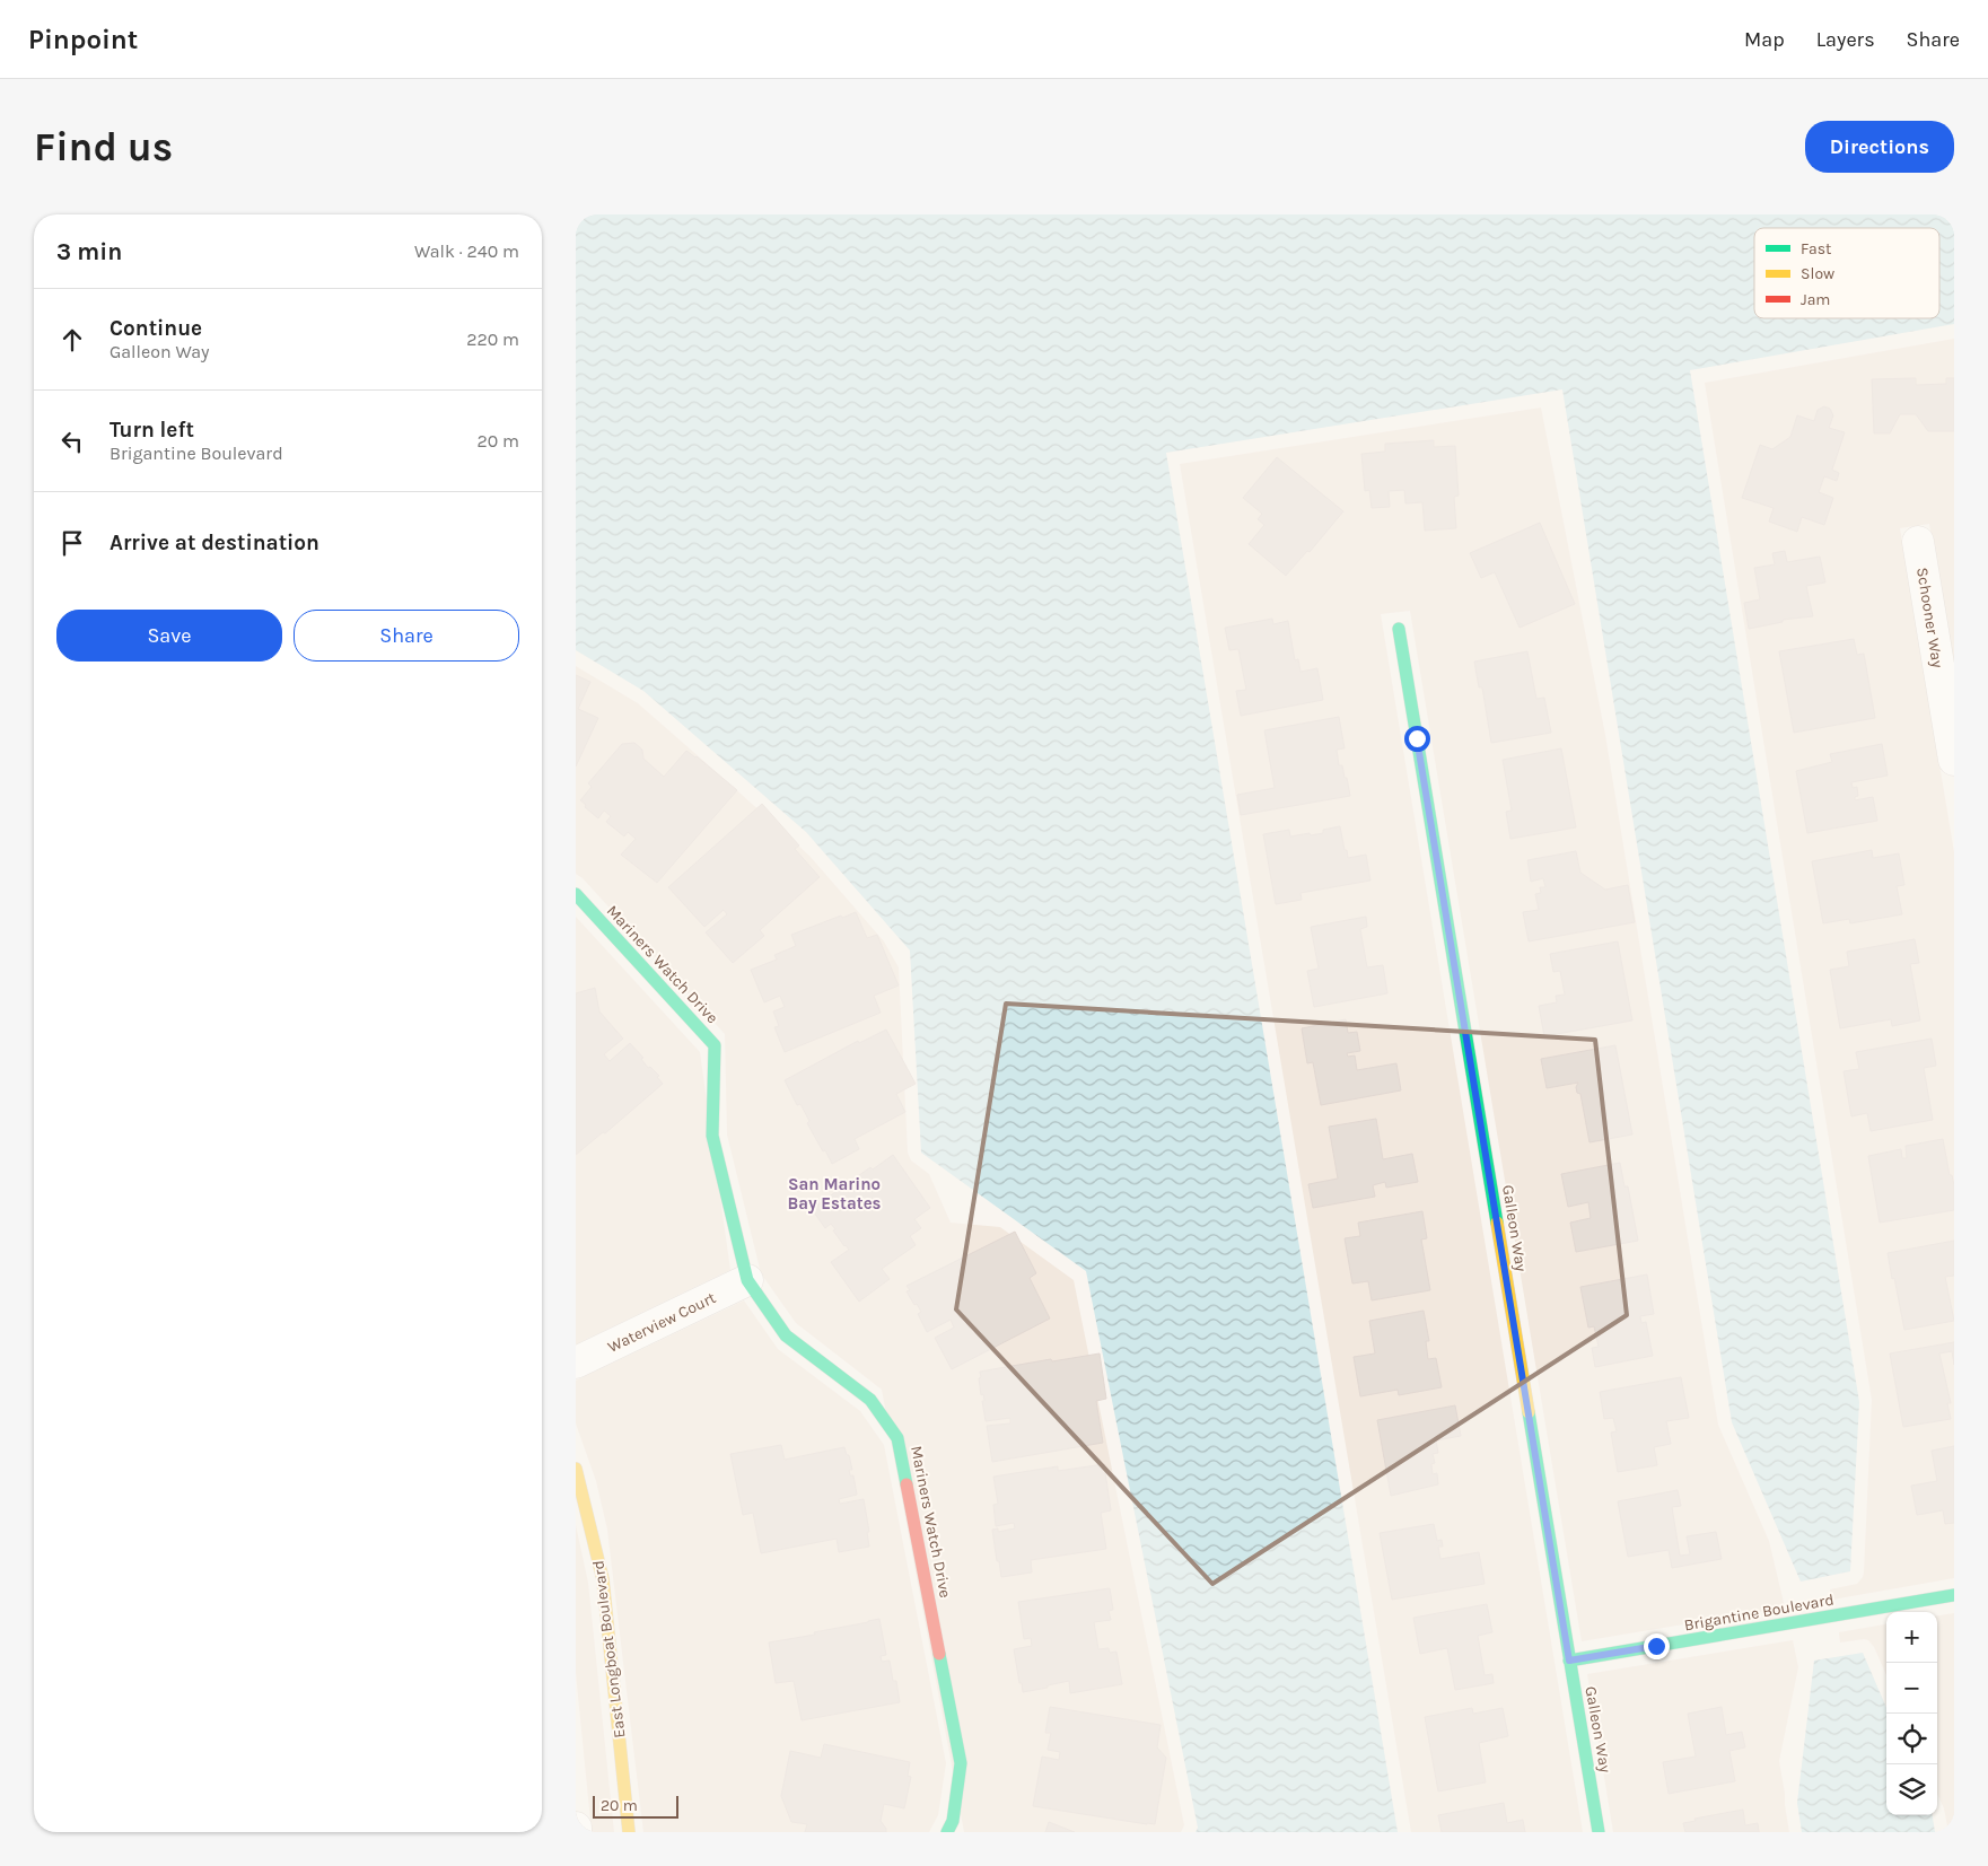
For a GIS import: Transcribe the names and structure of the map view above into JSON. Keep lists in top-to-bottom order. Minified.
{"streets":{"street":["Schooner Way","Mariners Watch Drive","Galleon Way","Waterview Court","Brigantine Boulevard","East Longboat Boulevard"]},"crossings":[["Mariners Watch Drive","Waterview Court"],["Galleon Way","Brigantine Boulevard"]],"districts":["San Marino Bay Estates"],"legend":["Fast","Slow","Jam"],"scale_bar":"20 m","page":{"header":"Pinpoint","nav":["Map","Layers","Share"],"buttons":["Directions",["Save","Share"]],"title":"Find us","heading":["3 min","Walk · 240 m"],"list":[["Continue","Galleon Way","220 m"],["Turn left","Brigantine Boulevard","20 m"],"Arrive at destination"],"map_buttons":["+","−"],"scale":"20 m"}}
